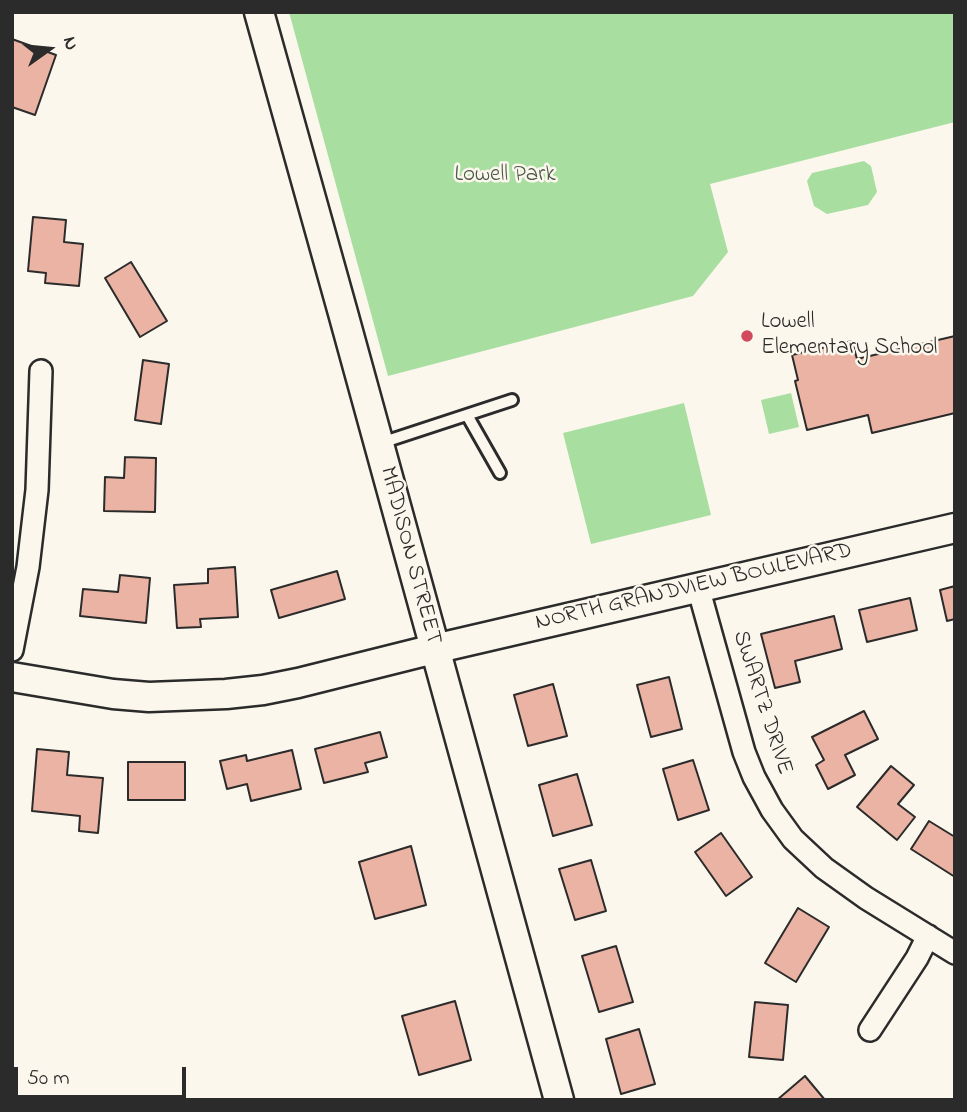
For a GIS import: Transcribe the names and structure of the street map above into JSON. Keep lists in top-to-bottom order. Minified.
{"streets":{"street":["MADISON STREET","NORTH GRANDVIEW BOULEVARD","SWARTZ DRIVE"]},"crossings":[["MADISON STREET","NORTH GRANDVIEW BOULEVARD"],["NORTH GRANDVIEW BOULEVARD","SWARTZ DRIVE"]],"parks":["Lowell Park"],"places":["Lowell Elementary School"],"scale_bar":"50 m","north":"right"}
